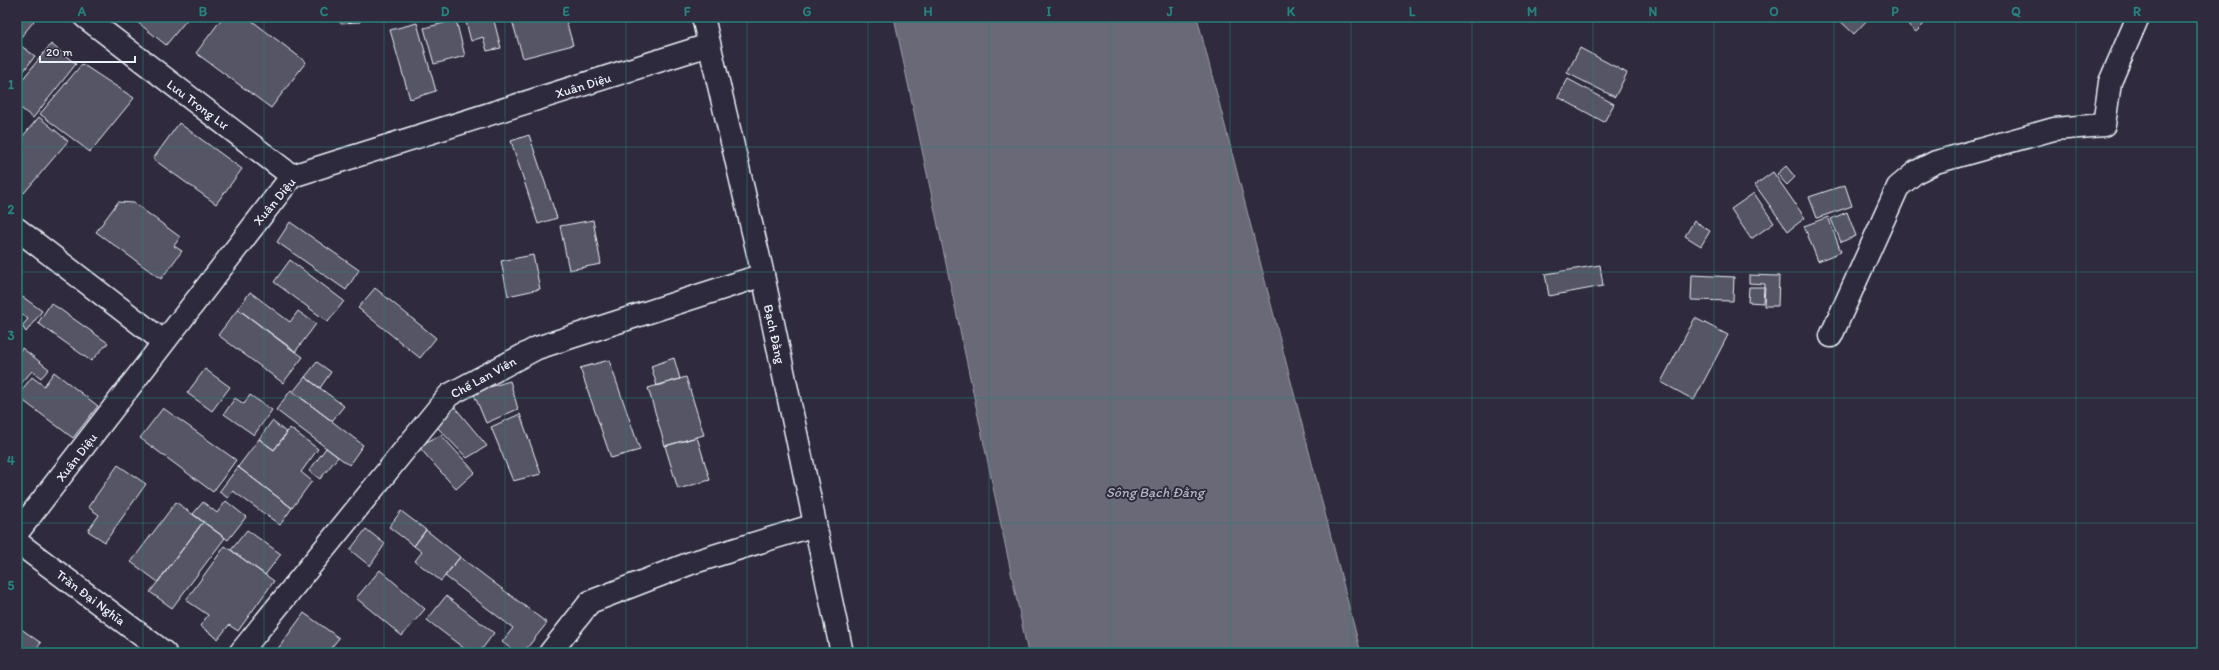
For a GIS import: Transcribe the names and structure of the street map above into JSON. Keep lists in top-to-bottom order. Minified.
{"streets":{"street":["Xuân Diệu","Lưu Trọng Lư","Bạch Đằng","Chế Lan Viên","Trần Đại Nghĩa"]},"crossings":[["Xuân Diệu","Lưu Trọng Lư"],["Xuân Diệu","Bạch Đằng"],["Bạch Đằng","Chế Lan Viên"]],"water":["Sông Bạch Đằng"],"scale_bar":"20 m","grid":{"columns":["A","B","C","D","E","F","G","H","I","J","K","L","M","N","O","P","Q","R"],"rows":["1","2","3","4","5"]}}
